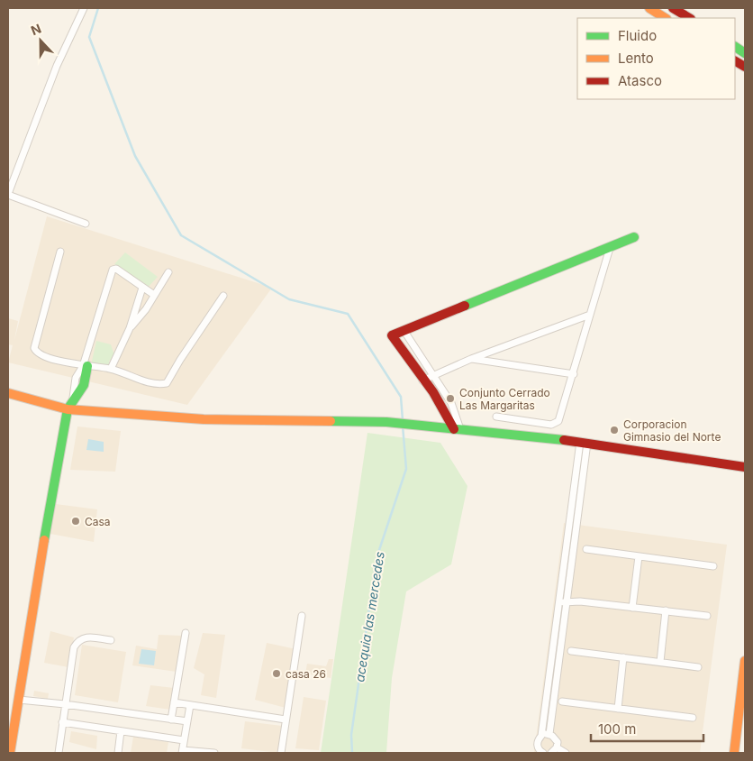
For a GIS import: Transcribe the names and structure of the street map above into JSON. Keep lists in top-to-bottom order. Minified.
{"water":["acequia las mercedes"],"places":["Conjunto Cerrado Las Margaritas","Corporacion Gimnasio del Norte","Casa","casa 26"],"legend":["Fluido","Lento","Atasco"],"scale_bar":"100 m","north":"top"}
